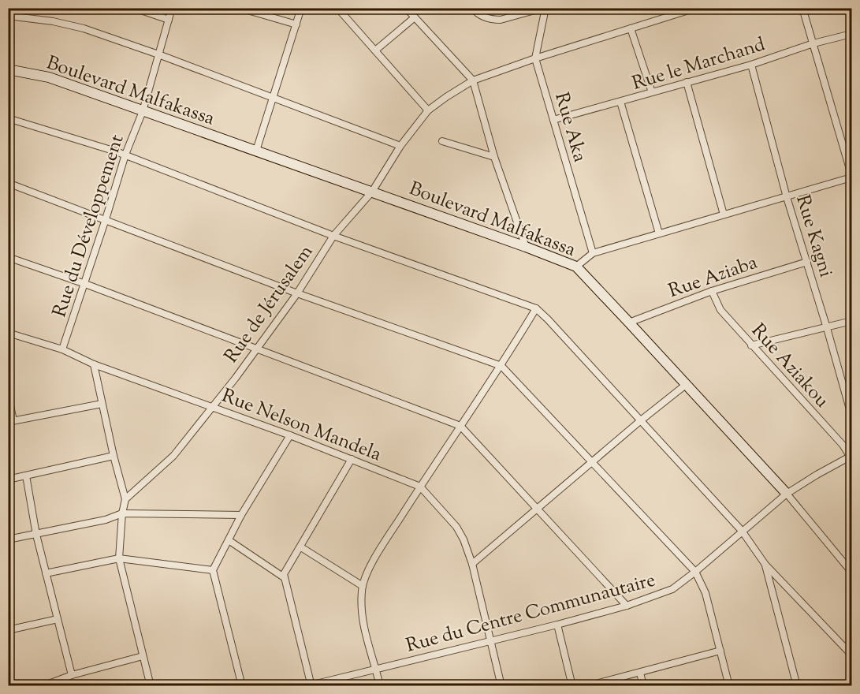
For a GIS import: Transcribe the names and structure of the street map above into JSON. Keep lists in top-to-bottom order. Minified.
{"streets":{"street":["Rue le Marchand","Boulevard Malfakassa","Rue Aka","Rue du Développement","Rue Kagni","Rue Aziaba","Rue de Jérusalem","Rue Aziakou","Rue Nelson Mandela","Rue du Centre Communautaire"]},"crossings":[["Rue le Marchand","Rue Aka"],["Rue le Marchand","Rue Kagni"],["Boulevard Malfakassa","Rue du Développement"],["Boulevard Malfakassa","Rue Aziaba"],["Boulevard Malfakassa","Rue de Jérusalem"],["Boulevard Malfakassa","Rue du Centre Communautaire"],["Rue Aka","Rue de Jérusalem"],["Rue du Développement","Rue Nelson Mandela"],["Rue Kagni","Rue Aziaba"],["Rue Aziaba","Rue Aziakou"],["Rue de Jérusalem","Rue Nelson Mandela"],["Rue Aziakou","Rue du Centre Communautaire"],["Rue Nelson Mandela","Rue du Centre Communautaire"]]}
